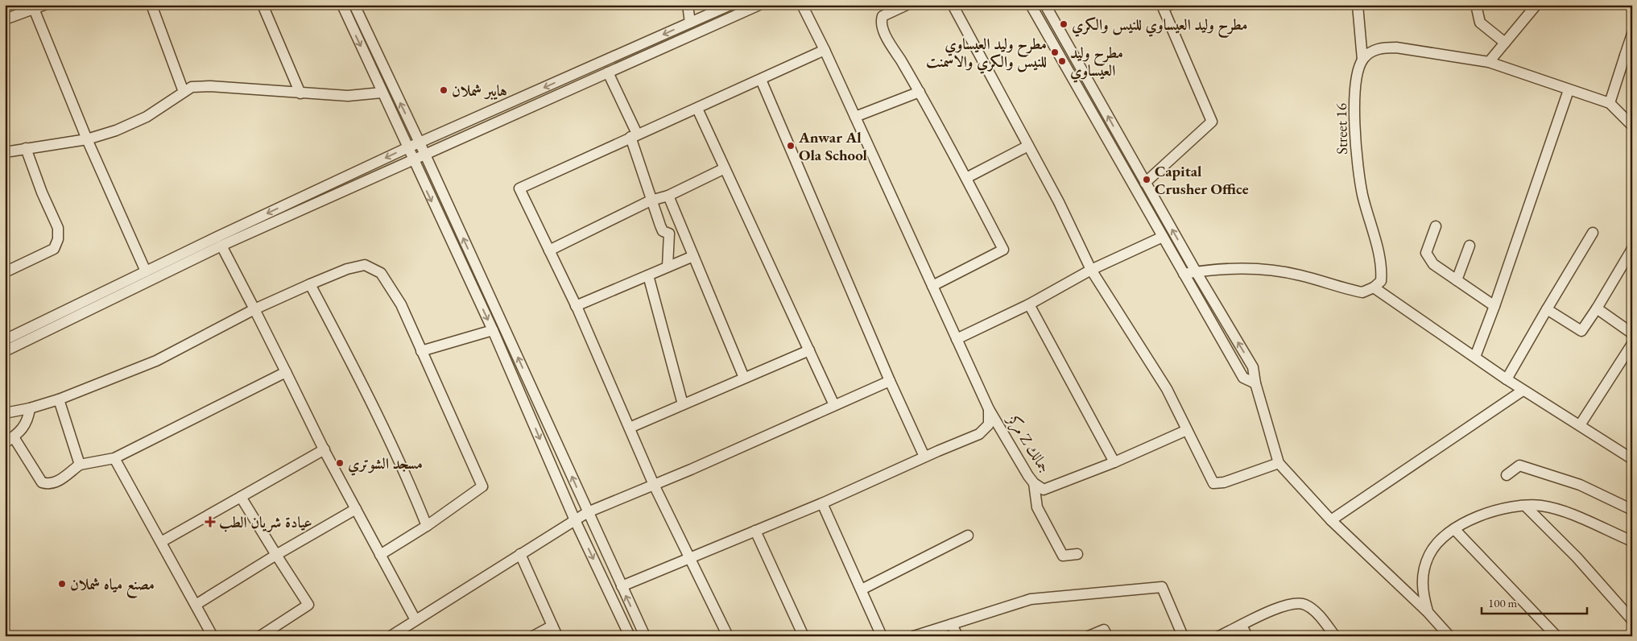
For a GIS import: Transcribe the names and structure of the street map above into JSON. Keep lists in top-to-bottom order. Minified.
{"streets":{"street":["Street 16","مركز Z جمالك"]},"places":{"other":["مطرح وليد العيساوي للنيس والكري","مطرح وليد العيساوي للنيس والكري والاسمنت","مطرح وليد العيساوي","هايبر شملان","Anwar Al Ola School","Capital Crusher Office","مسجد الشوتري","مصنع مياه شملان"],"health":["عيادة شريان الطب"]},"scale_bar":"100 m"}
